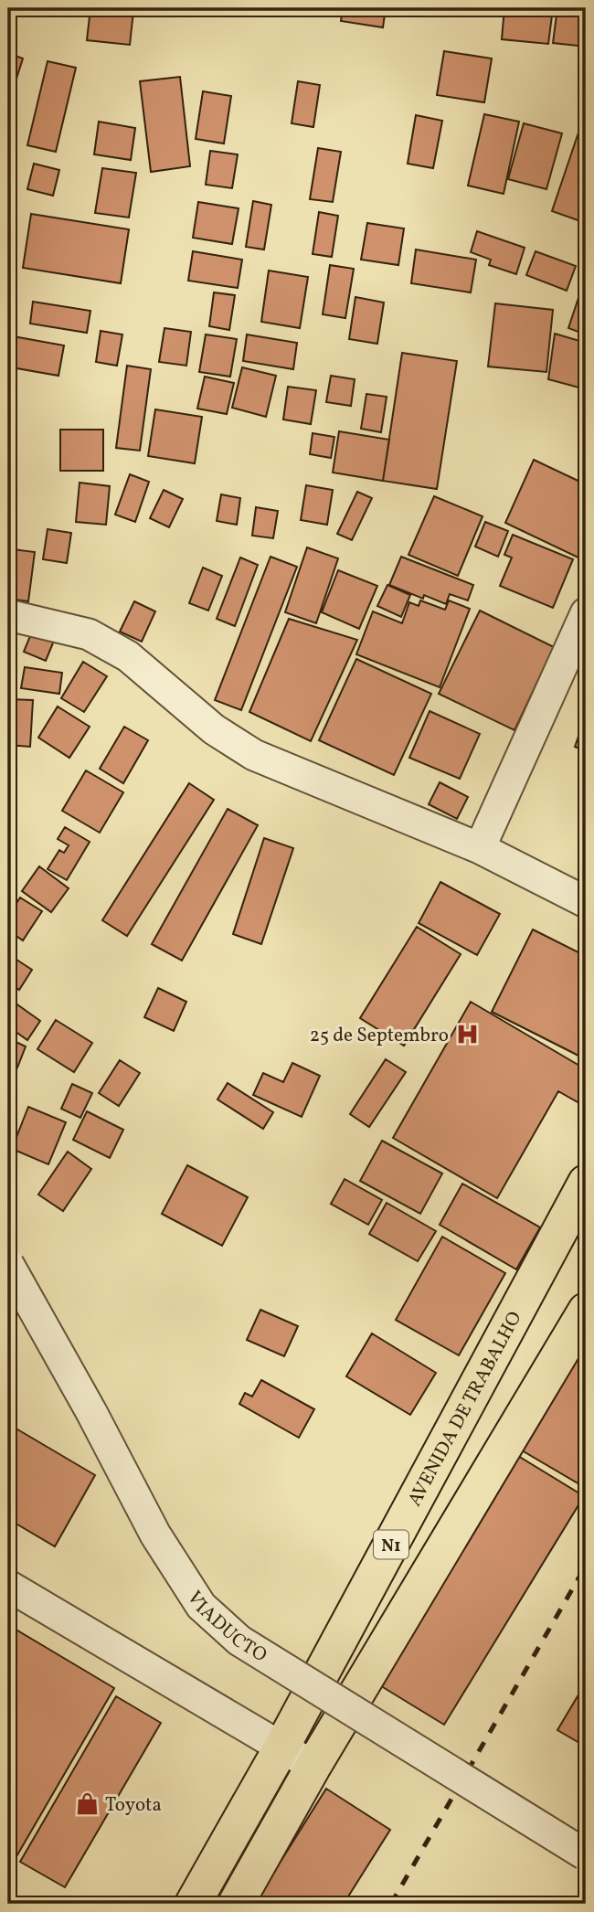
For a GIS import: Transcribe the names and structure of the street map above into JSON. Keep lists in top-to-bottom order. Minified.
{"streets":{"highway":["AVENIDA DE TRABALHO","N1"],"street":["VIADUCTO"]},"places":{"hospital":["25 de Septembro"],"shop":["Toyota"]}}
